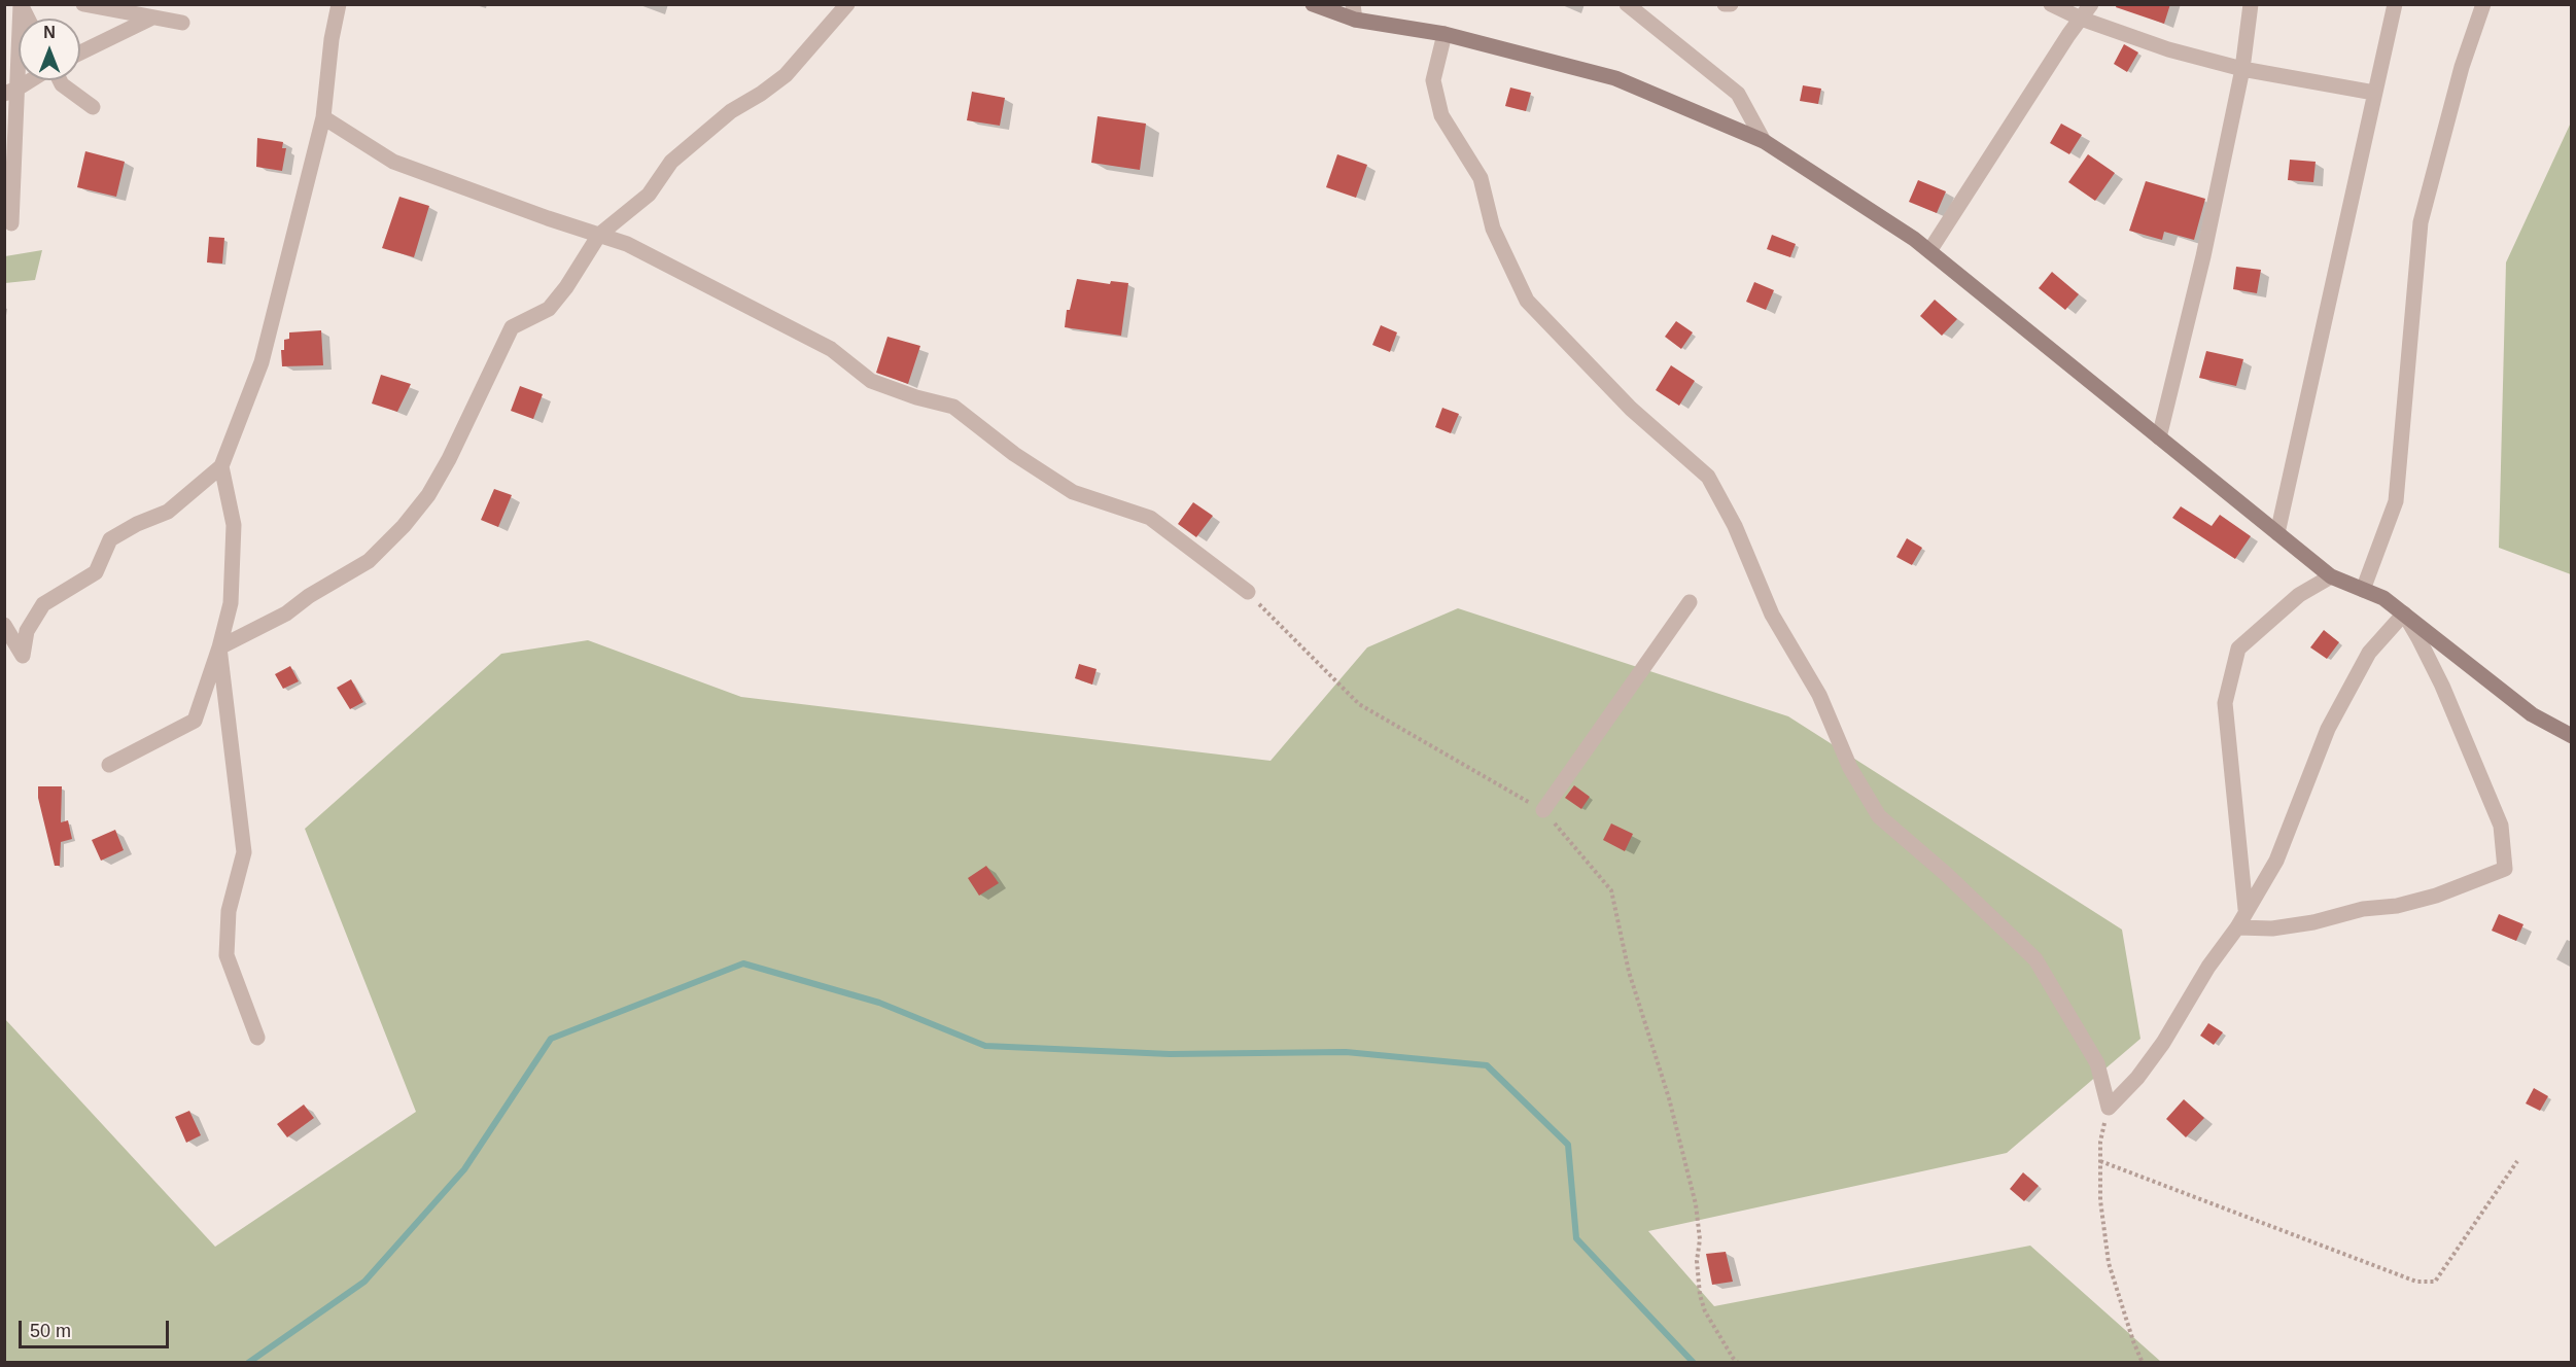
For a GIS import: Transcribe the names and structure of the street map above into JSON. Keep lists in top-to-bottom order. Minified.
{"scale_bar":"50 m","north":"top"}
